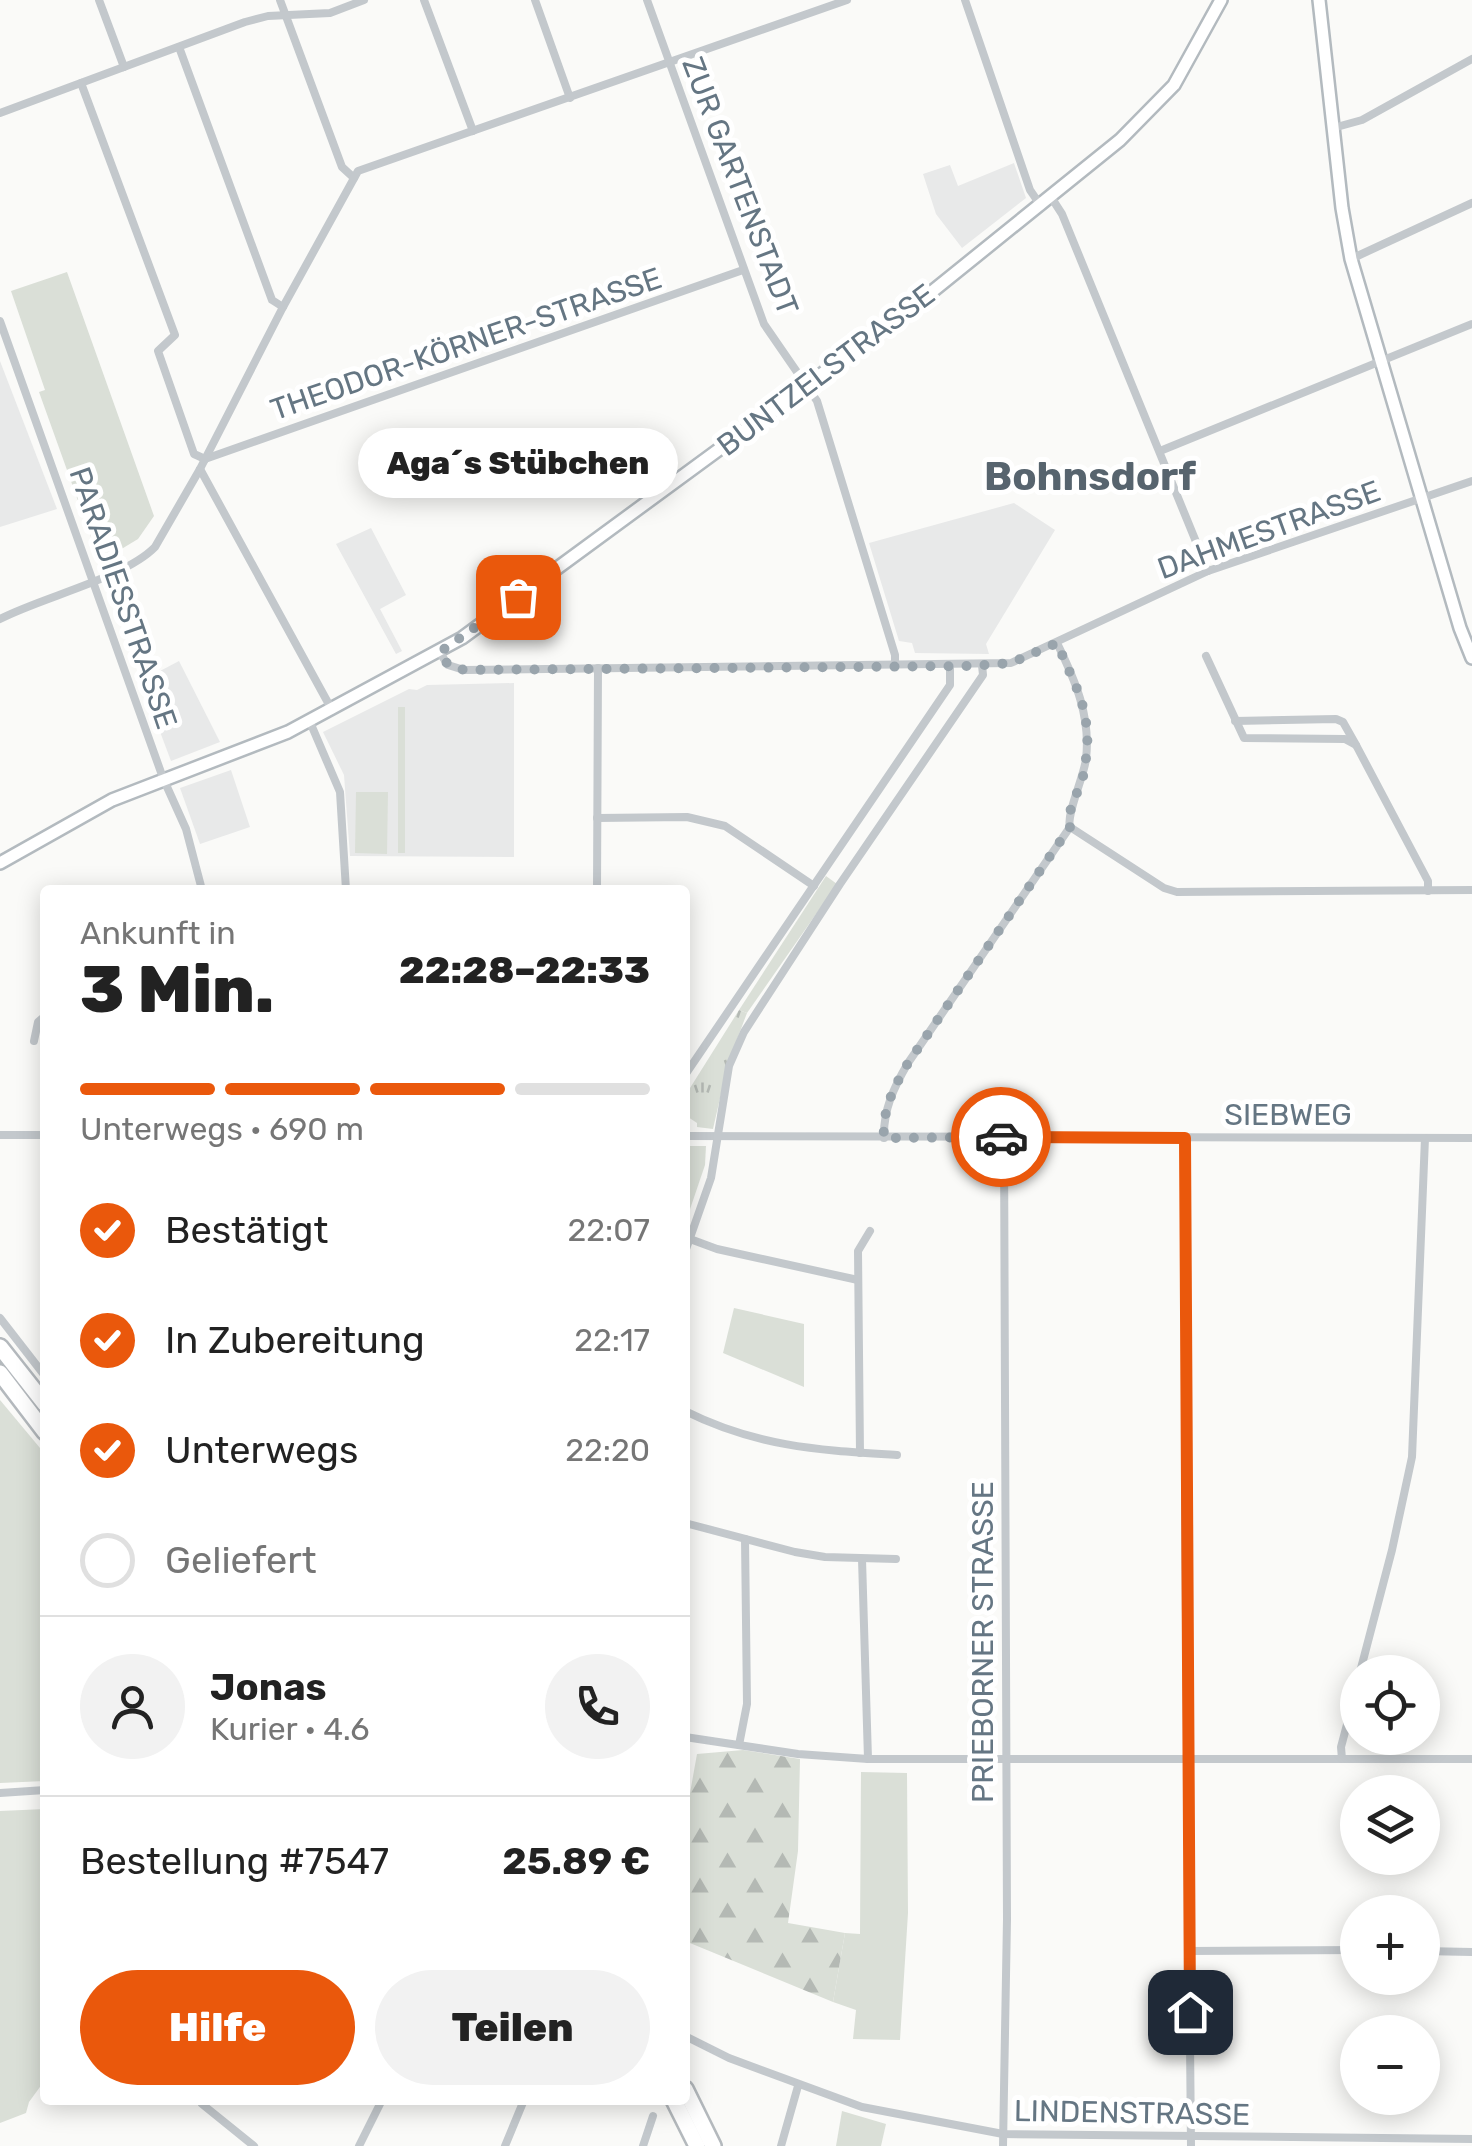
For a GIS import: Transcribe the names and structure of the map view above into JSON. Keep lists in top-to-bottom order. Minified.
{"streets":{"street":["ZUR GARTENSTADT","THEODOR-KÖRNER-STRASSE","BUNTZELSTRASSE","DAHMESTRASSE","PARADIESSTRASSE","SIEBWEG","PRIEBORNER STRASSE","LINDENSTRASSE"]},"crossings":[["ZUR GARTENSTADT","THEODOR-KÖRNER-STRASSE"],["ZUR GARTENSTADT","BUNTZELSTRASSE"],["ZUR GARTENSTADT","DAHMESTRASSE"],["BUNTZELSTRASSE","DAHMESTRASSE"],["BUNTZELSTRASSE","PARADIESSTRASSE"],["SIEBWEG","PRIEBORNER STRASSE"],["PRIEBORNER STRASSE","LINDENSTRASSE"]],"districts":["Bohnsdorf"],"places":["Aga´s Stübchen"],"page":{"bubble":"Aga´s Stübchen","heading":["3 Min.","Ankunft in","22:28–22:33"],"panel":["Jonas","Kurier · 4.6","Bestellung #7547","25.89 €"],"bar":"Unterwegs · 690 m","list":[["Bestätigt","22:07"],["In Zubereitung","22:17"],["Unterwegs","22:20"],"Geliefert"],"map_buttons":["+","−"],"buttons":["Hilfe","Teilen"]}}
